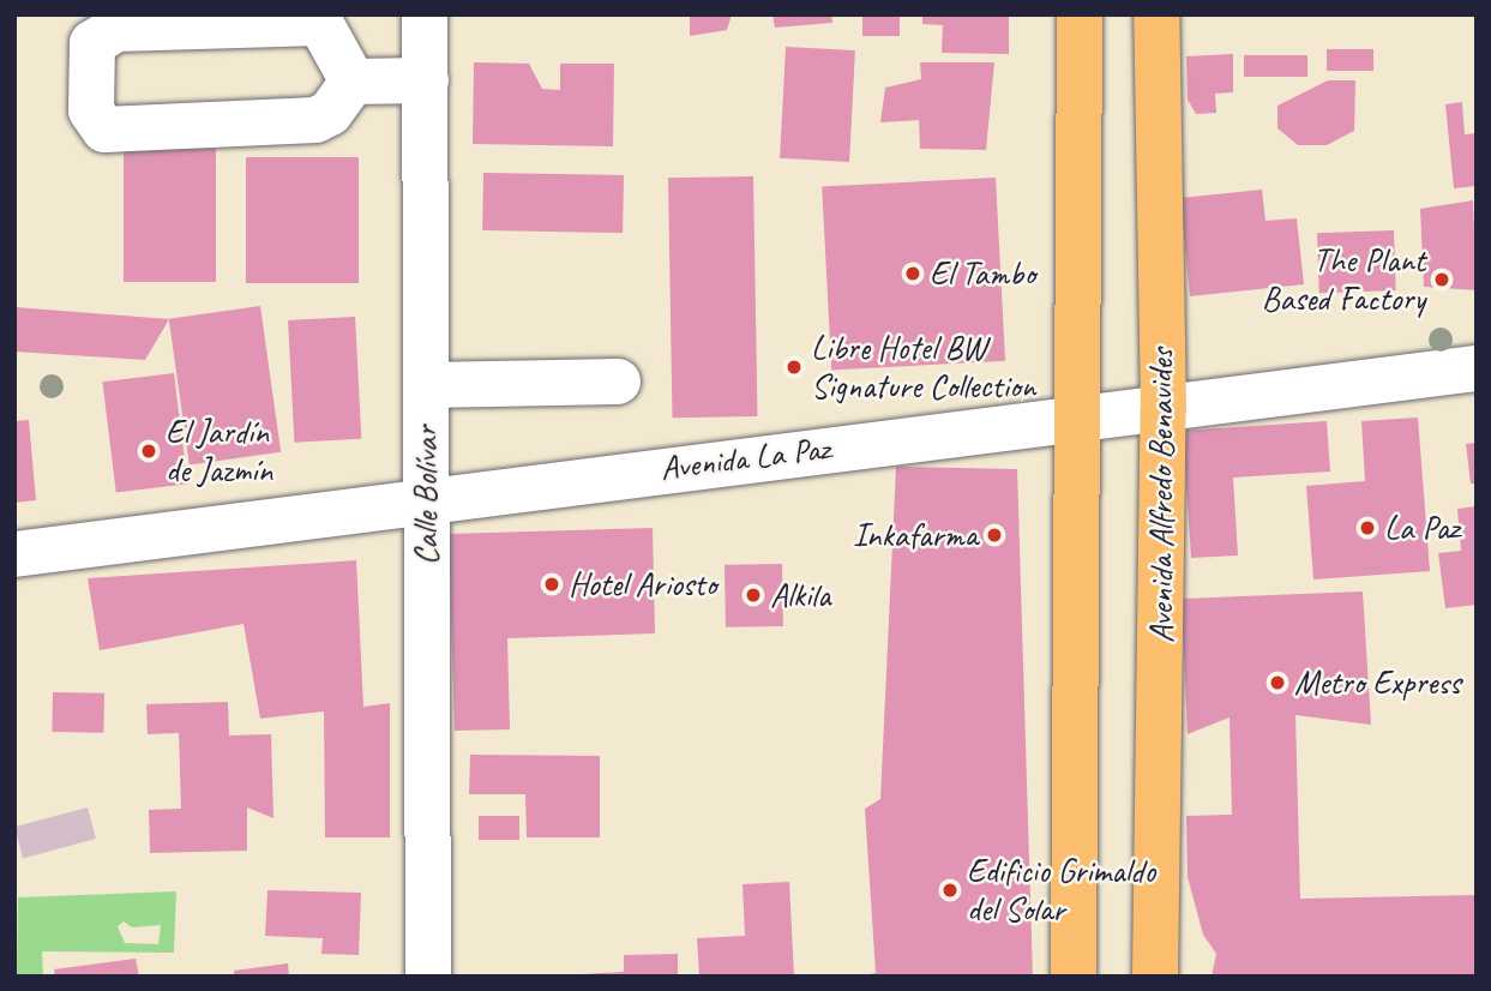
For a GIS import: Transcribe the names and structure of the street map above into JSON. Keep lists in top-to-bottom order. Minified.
{"streets":{"main road":["Avenida Alfredo Benavides"],"street":["Avenida La Paz","Calle Bolívar"]},"crossings":[["Avenida La Paz","Calle Bolívar"],["Avenida La Paz","Avenida Alfredo Benavides"]],"places":["El Tambo","The Plant Based Factory","Libre Hotel BW Signature Collection","El Jardín de Jazmín","La Paz","Inkafarma","Hotel Ariosto","Alkila","Metro Express","Edificio Grimaldo del Solar"]}
